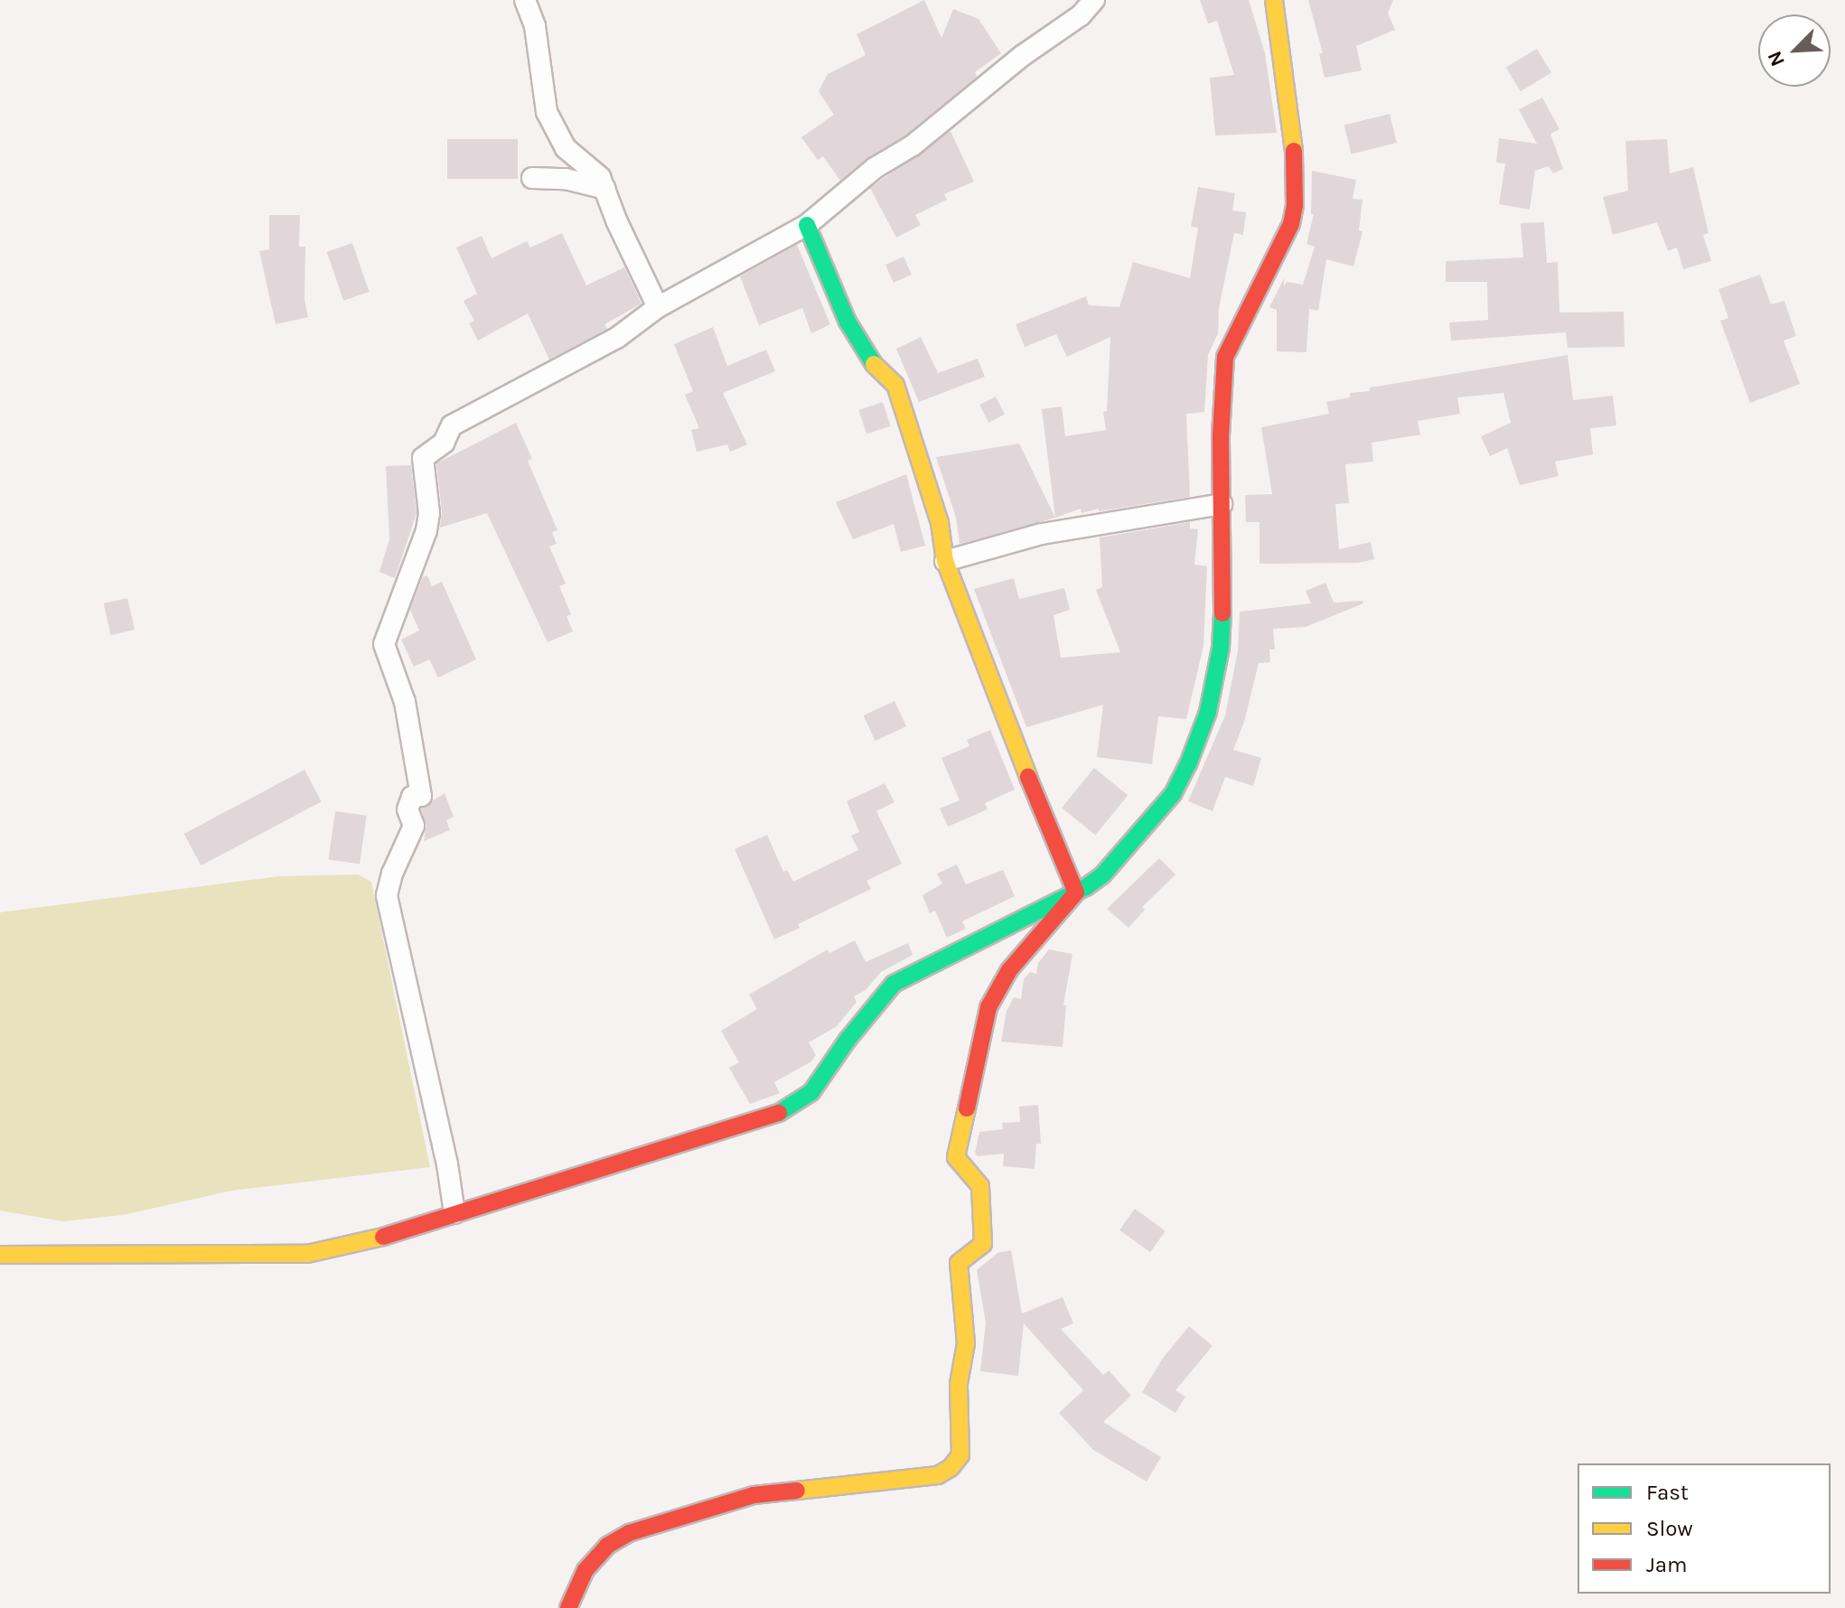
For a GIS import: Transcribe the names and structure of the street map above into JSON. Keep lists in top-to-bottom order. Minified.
{"legend":["Fast","Slow","Jam"],"north":"bottom left"}
